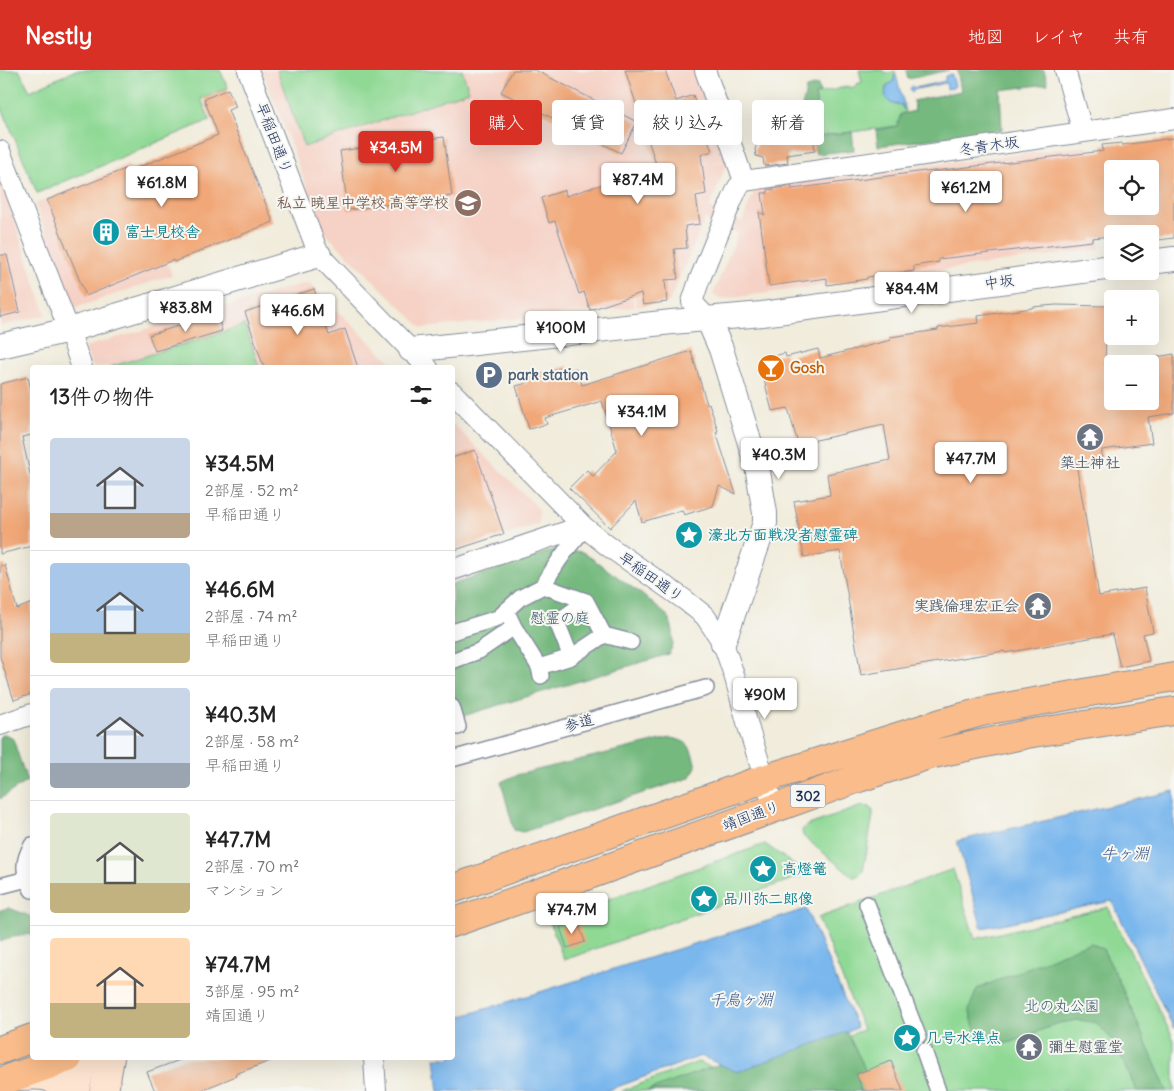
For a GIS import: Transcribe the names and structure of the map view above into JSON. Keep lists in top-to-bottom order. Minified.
{"streets":{"main road":["302","靖国通り"],"street":["早稲田通り","冬青木坂","中坂","参道"]},"crossings":[["早稲田通り","中坂"],["早稲田通り","靖国通り"]],"water":["牛ヶ淵","千鳥ヶ淵"],"parks":["慰霊の庭","北の丸公園"],"places":{"school or university":["私立 暁星中学校 高等学校"],"building":["富士見校舎"],"bar":["Gosh"],"parking":["park station"],"temple":["築土神社","実践倫理宏正会","彌生慰霊堂"],"place":["濠北方面戦没者慰霊碑","高燈篭","品川弥二郎像","几号水準点"]},"page":{"header":"Nestly","nav":["地図","レイヤ","共有"],"chip":["購入","賃貸","絞り込み","新着"],"price":["¥34.5M","¥87.4M","¥61.8M","¥61.2M","¥84.4M","¥83.8M","¥46.6M","¥100M","¥34.1M","¥40.3M","¥47.7M","¥90M","¥74.7M"],"map_buttons":["+","−"],"heading":"13件の物件","list":[{"name":"¥34.5M","note":"2部屋 · 52 m² · 早稲田通り"},{"name":"¥46.6M","note":"2部屋 · 74 m² · 早稲田通り"},{"name":"¥40.3M","note":"2部屋 · 58 m² · 早稲田通り"},{"name":"¥47.7M","note":"2部屋 · 70 m² · マンション"},{"name":"¥74.7M","note":"3部屋 · 95 m² · 靖国通り"}]}}
